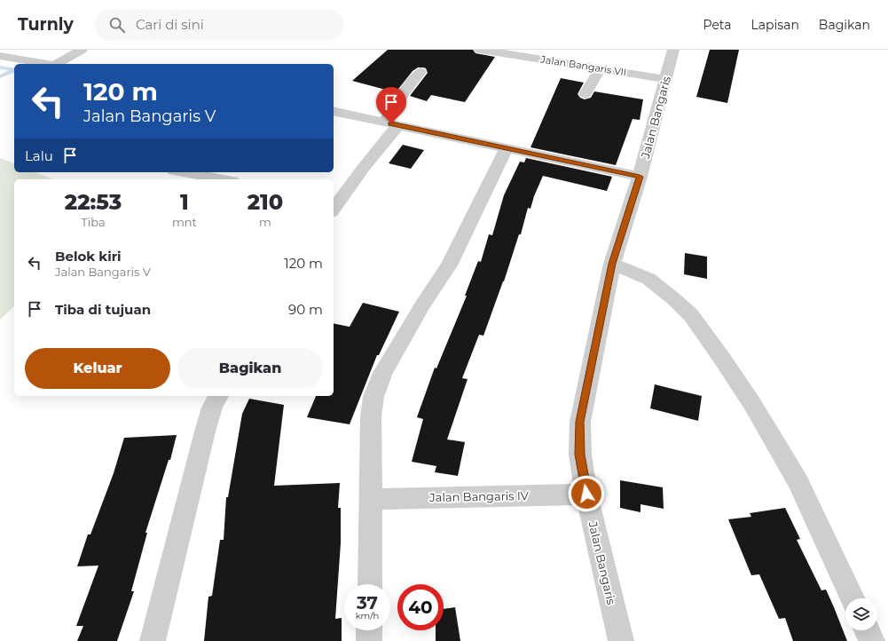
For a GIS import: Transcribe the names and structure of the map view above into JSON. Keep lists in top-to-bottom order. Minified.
{"streets":{"street":["Jalan Bangaris VII","Jalan Bangaris","Jalan Bangaris IV"]},"crossings":[["Jalan Bangaris VII","Jalan Bangaris"],["Jalan Bangaris","Jalan Bangaris IV"]],"page":{"header":"Turnly","search":"Cari di sini","nav":["Peta","Lapisan","Bagikan"],"turn":["120 m","Jalan Bangaris V"],"then":"Lalu","eta":["22:53","Tiba","1","mnt","210","m"],"list":[{"name":"Belok kiri","note":"Jalan Bangaris V","value":"120 m"},{"name":"Tiba di tujuan","value":"90 m"}],"buttons":["Keluar","Bagikan"],"speed":"37 km/h","limit":"40"}}
